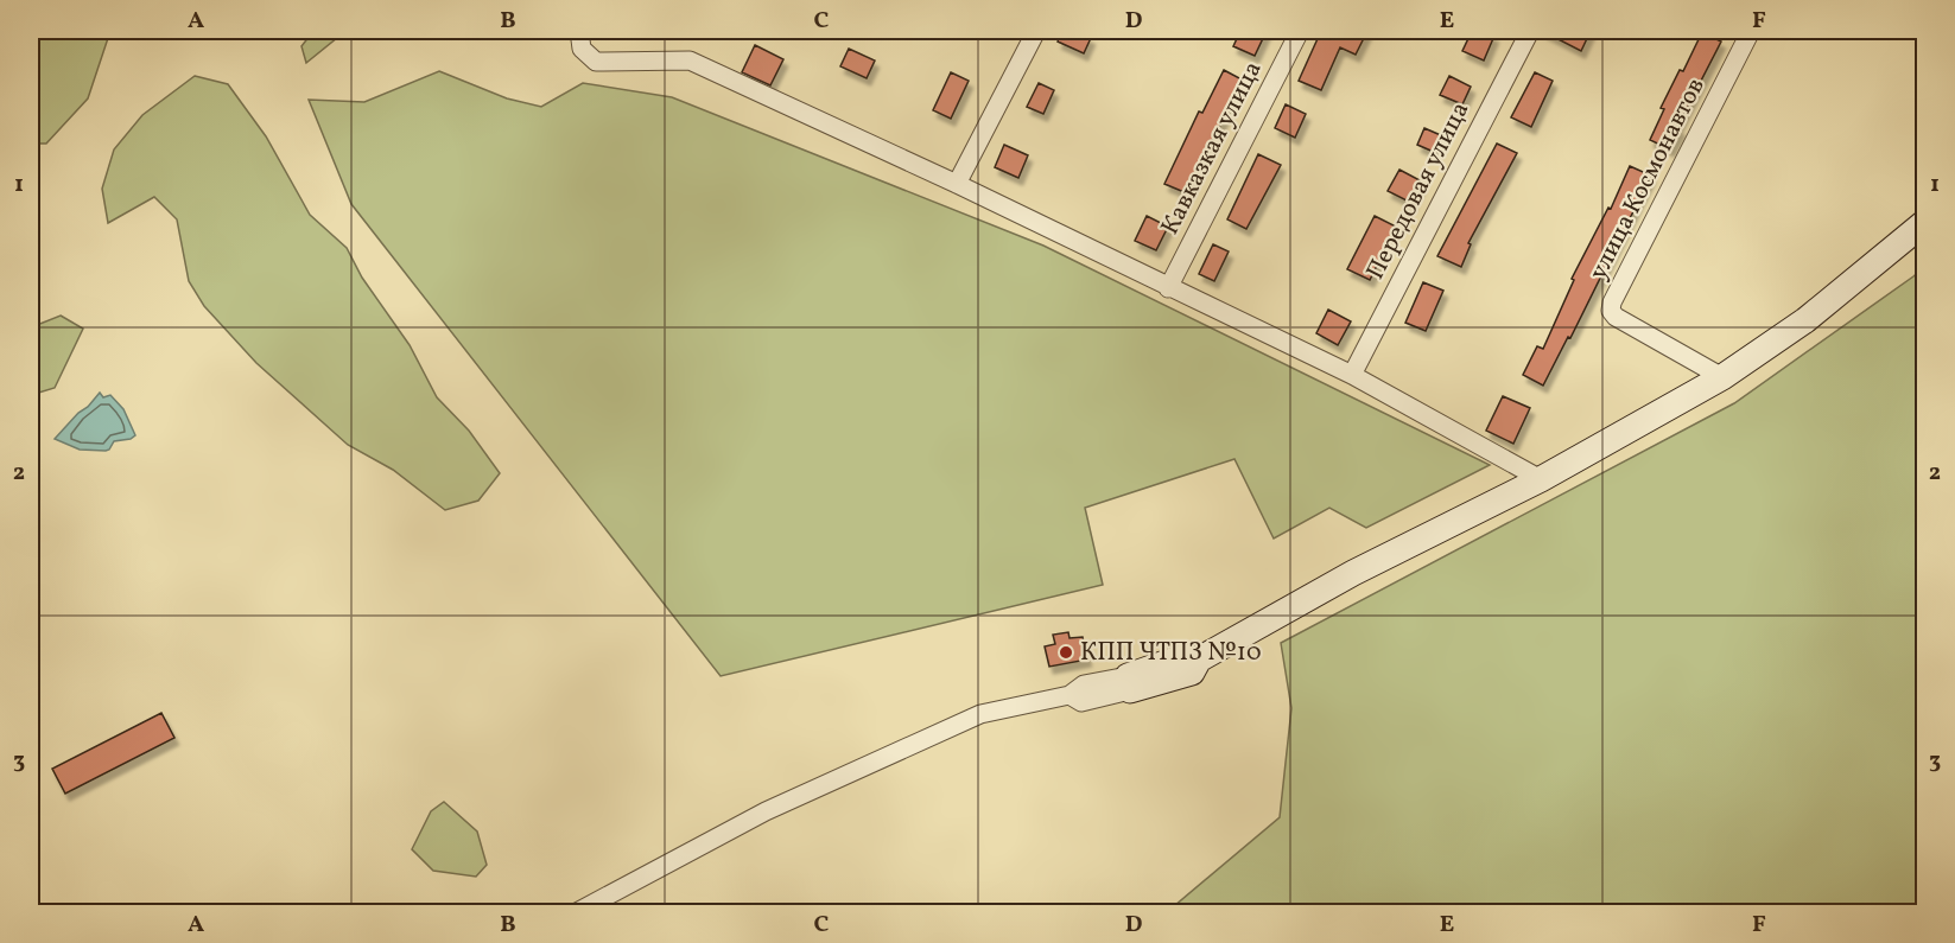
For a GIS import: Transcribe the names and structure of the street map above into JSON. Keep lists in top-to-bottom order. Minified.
{"streets":{"street":["Кавказкая улица","улица Космонавтов","Передовая улица"]},"places":["КПП ЧТПЗ №10"],"grid":{"columns":["A","B","C","D","E","F"],"rows":["1","2","3"]}}
